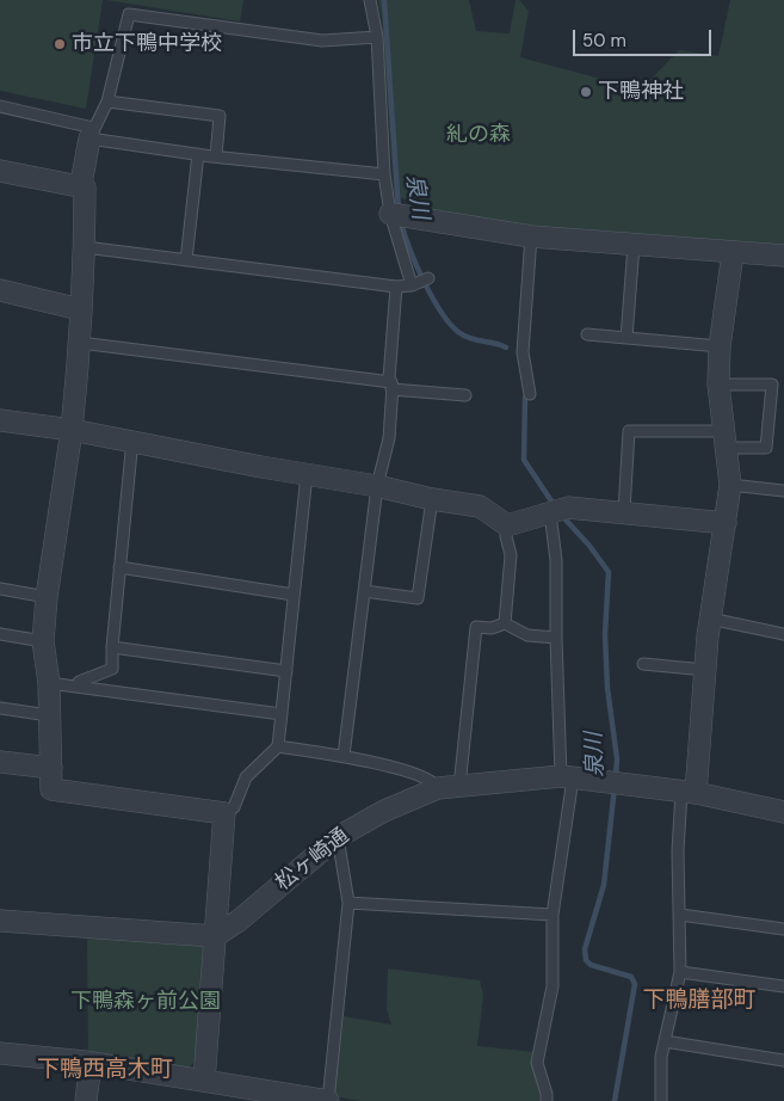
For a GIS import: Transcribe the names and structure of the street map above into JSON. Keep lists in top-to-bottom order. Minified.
{"streets":{"street":["松ヶ崎通"]},"districts":["下鴨膳部町","下鴨西高木町"],"water":["泉川"],"parks":["糺の森","下鴨森ヶ前公園"],"places":["市立下鴨中学校","下鴨神社"],"scale_bar":"50 m"}
